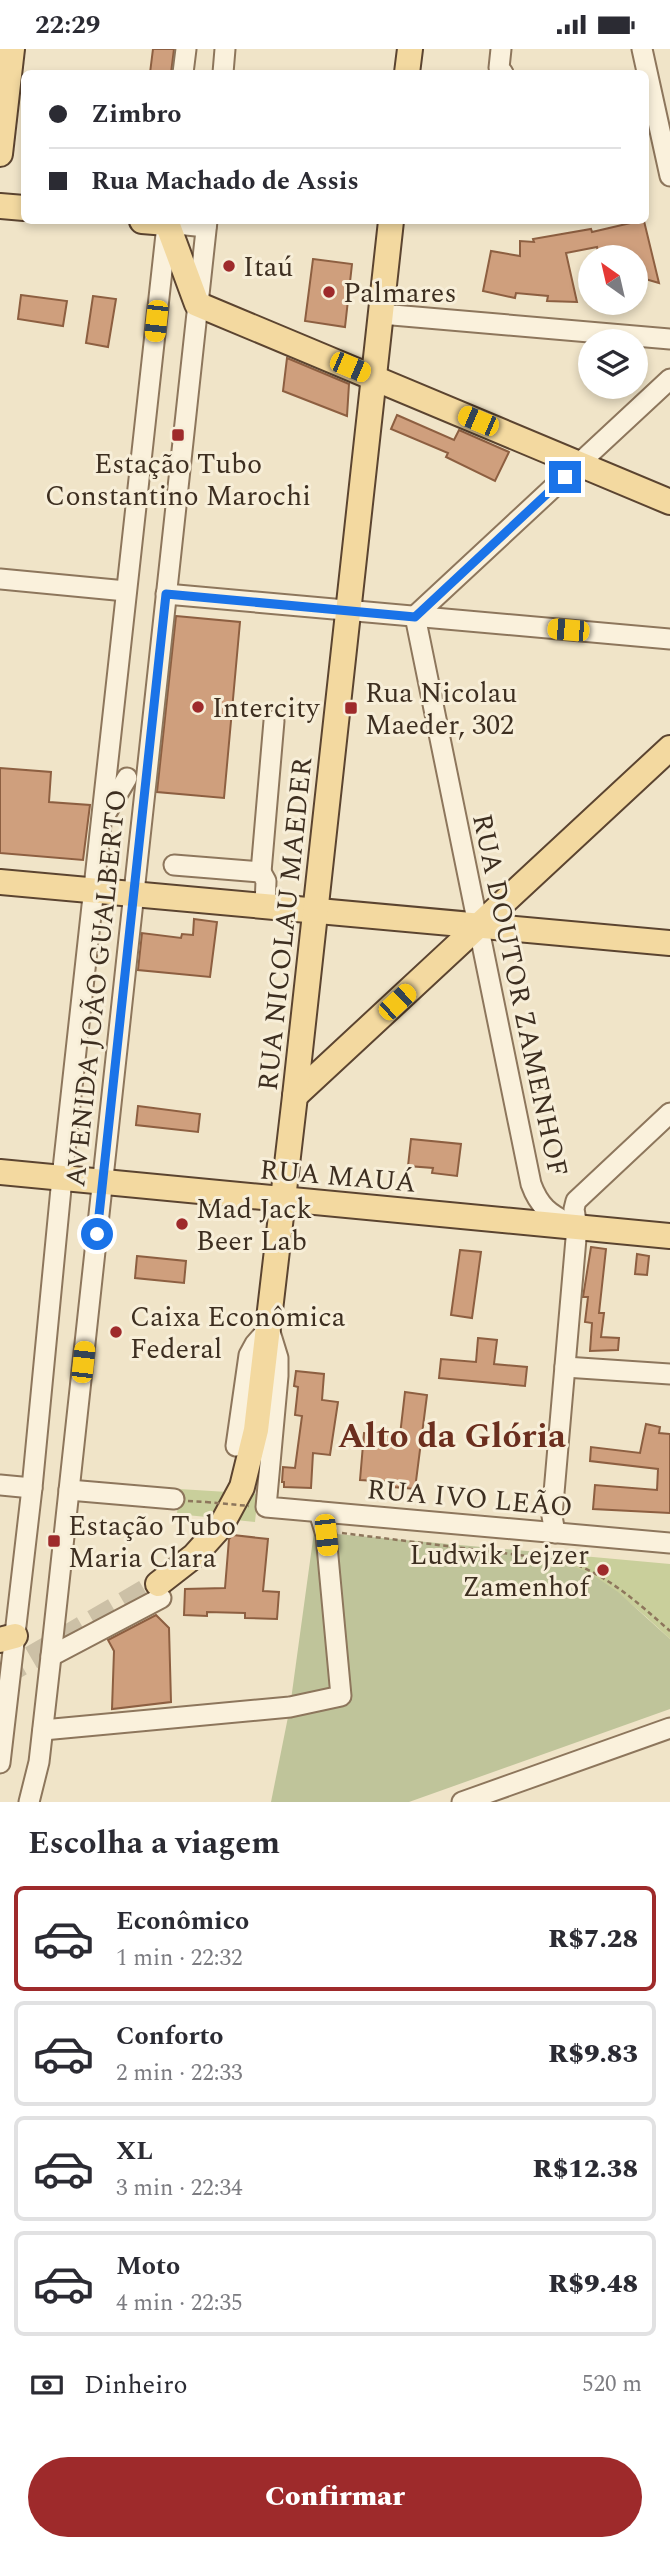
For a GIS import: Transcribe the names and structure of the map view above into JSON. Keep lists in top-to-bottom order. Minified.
{"streets":{"main road":["RUA NICOLAU MAEDER","RUA MAUÁ"],"street":["AVENIDA JOÃO GUALBERTO","RUA DOUTOR ZAMENHOF","RUA IVO LEÃO"]},"crossings":[["RUA NICOLAU MAEDER","RUA MAUÁ"],["RUA NICOLAU MAEDER","RUA IVO LEÃO"],["AVENIDA JOÃO GUALBERTO","RUA MAUÁ"],["RUA DOUTOR ZAMENHOF","RUA MAUÁ"]],"districts":["Alto da Glória"],"places":{"other":["Itaú","Palmares","Intercity","Mad Jack Beer Lab","Caixa Econômica Federal","Ludwik Lejzer Zamenhof"],"transit":["Estação Tubo Constantino Marochi","Rua Nicolau Maeder, 302","Estação Tubo Maria Clara"]},"north":"top left","page":{"status":"22:29","banner":["Zimbro","Rua Machado de Assis"],"heading":"Escolha a viagem","list":[{"name":"Econômico","note":"1 min · 22:32","value":"R$7.28"},{"name":"Conforto","note":"2 min · 22:33","value":"R$9.83"},{"name":"XL","note":"3 min · 22:34","value":"R$12.38"},{"name":"Moto","note":"4 min · 22:35","value":"R$9.48"}],"pay":["Dinheiro","520 m"],"buttons":"Confirmar"}}
